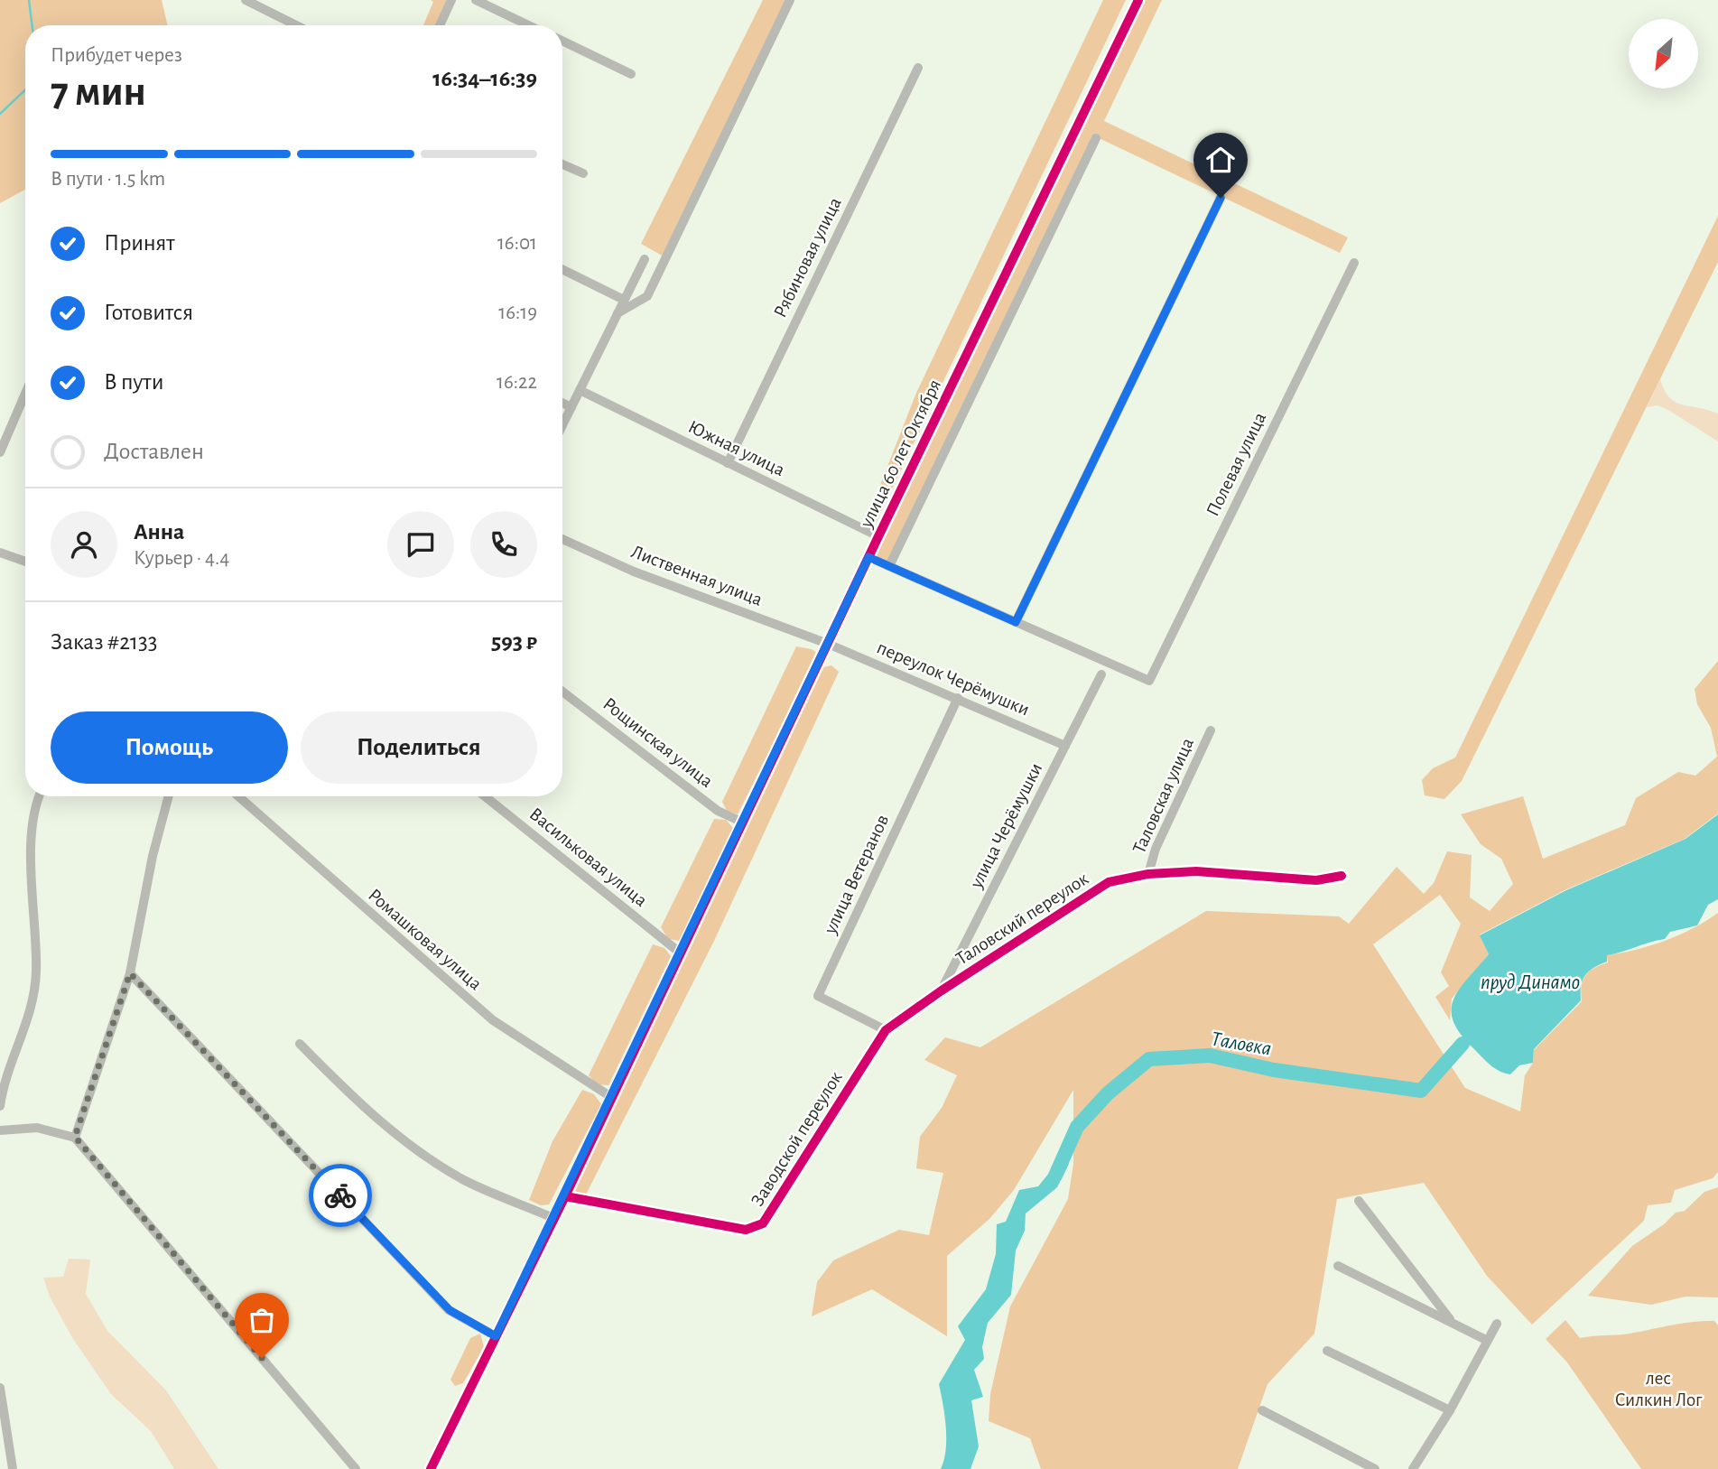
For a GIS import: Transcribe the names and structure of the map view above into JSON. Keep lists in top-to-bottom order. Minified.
{"streets":{"street":["Рябиновая улица","Южная улица","улица 60 лет Октября","Полевая улица","Лиственная улица","переулок Черёмушки","Рощинская улица","Таловская улица","улица Черёмушки","Васильковая улица","улица Ветеранов","Таловский переулок","Ромашковая улица","Заводской переулок"]},"crossings":[["Рябиновая улица","Южная улица"],["Южная улица","улица 60 лет Октября"],["улица 60 лет Октября","Лиственная улица"],["улица 60 лет Октября","переулок Черёмушки"],["улица 60 лет Октября","Рощинская улица"],["улица 60 лет Октября","Васильковая улица"],["улица 60 лет Октября","Ромашковая улица"],["улица 60 лет Октября","Заводской переулок"],["Лиственная улица","переулок Черёмушки"],["переулок Черёмушки","улица Черёмушки"],["переулок Черёмушки","улица Ветеранов"],["Таловская улица","Таловский переулок"],["улица Черёмушки","Таловский переулок"],["улица Ветеранов","Таловский переулок"],["улица Ветеранов","Заводской переулок"],["Таловский переулок","Заводской переулок"]],"water":["пруд Динамо","Таловка"],"parks":["лес Силкин Лог"],"north":"bottom left","page":{"heading":["7 мин","Прибудет через","16:34–16:39"],"panel":["Анна","Курьер · 4.4","Заказ #2133","593 ₽"],"bar":"В пути · 1.5 km","list":[["Принят","16:01"],["Готовится","16:19"],["В пути","16:22"],"Доставлен"],"buttons":["Помощь","Поделиться"]}}
